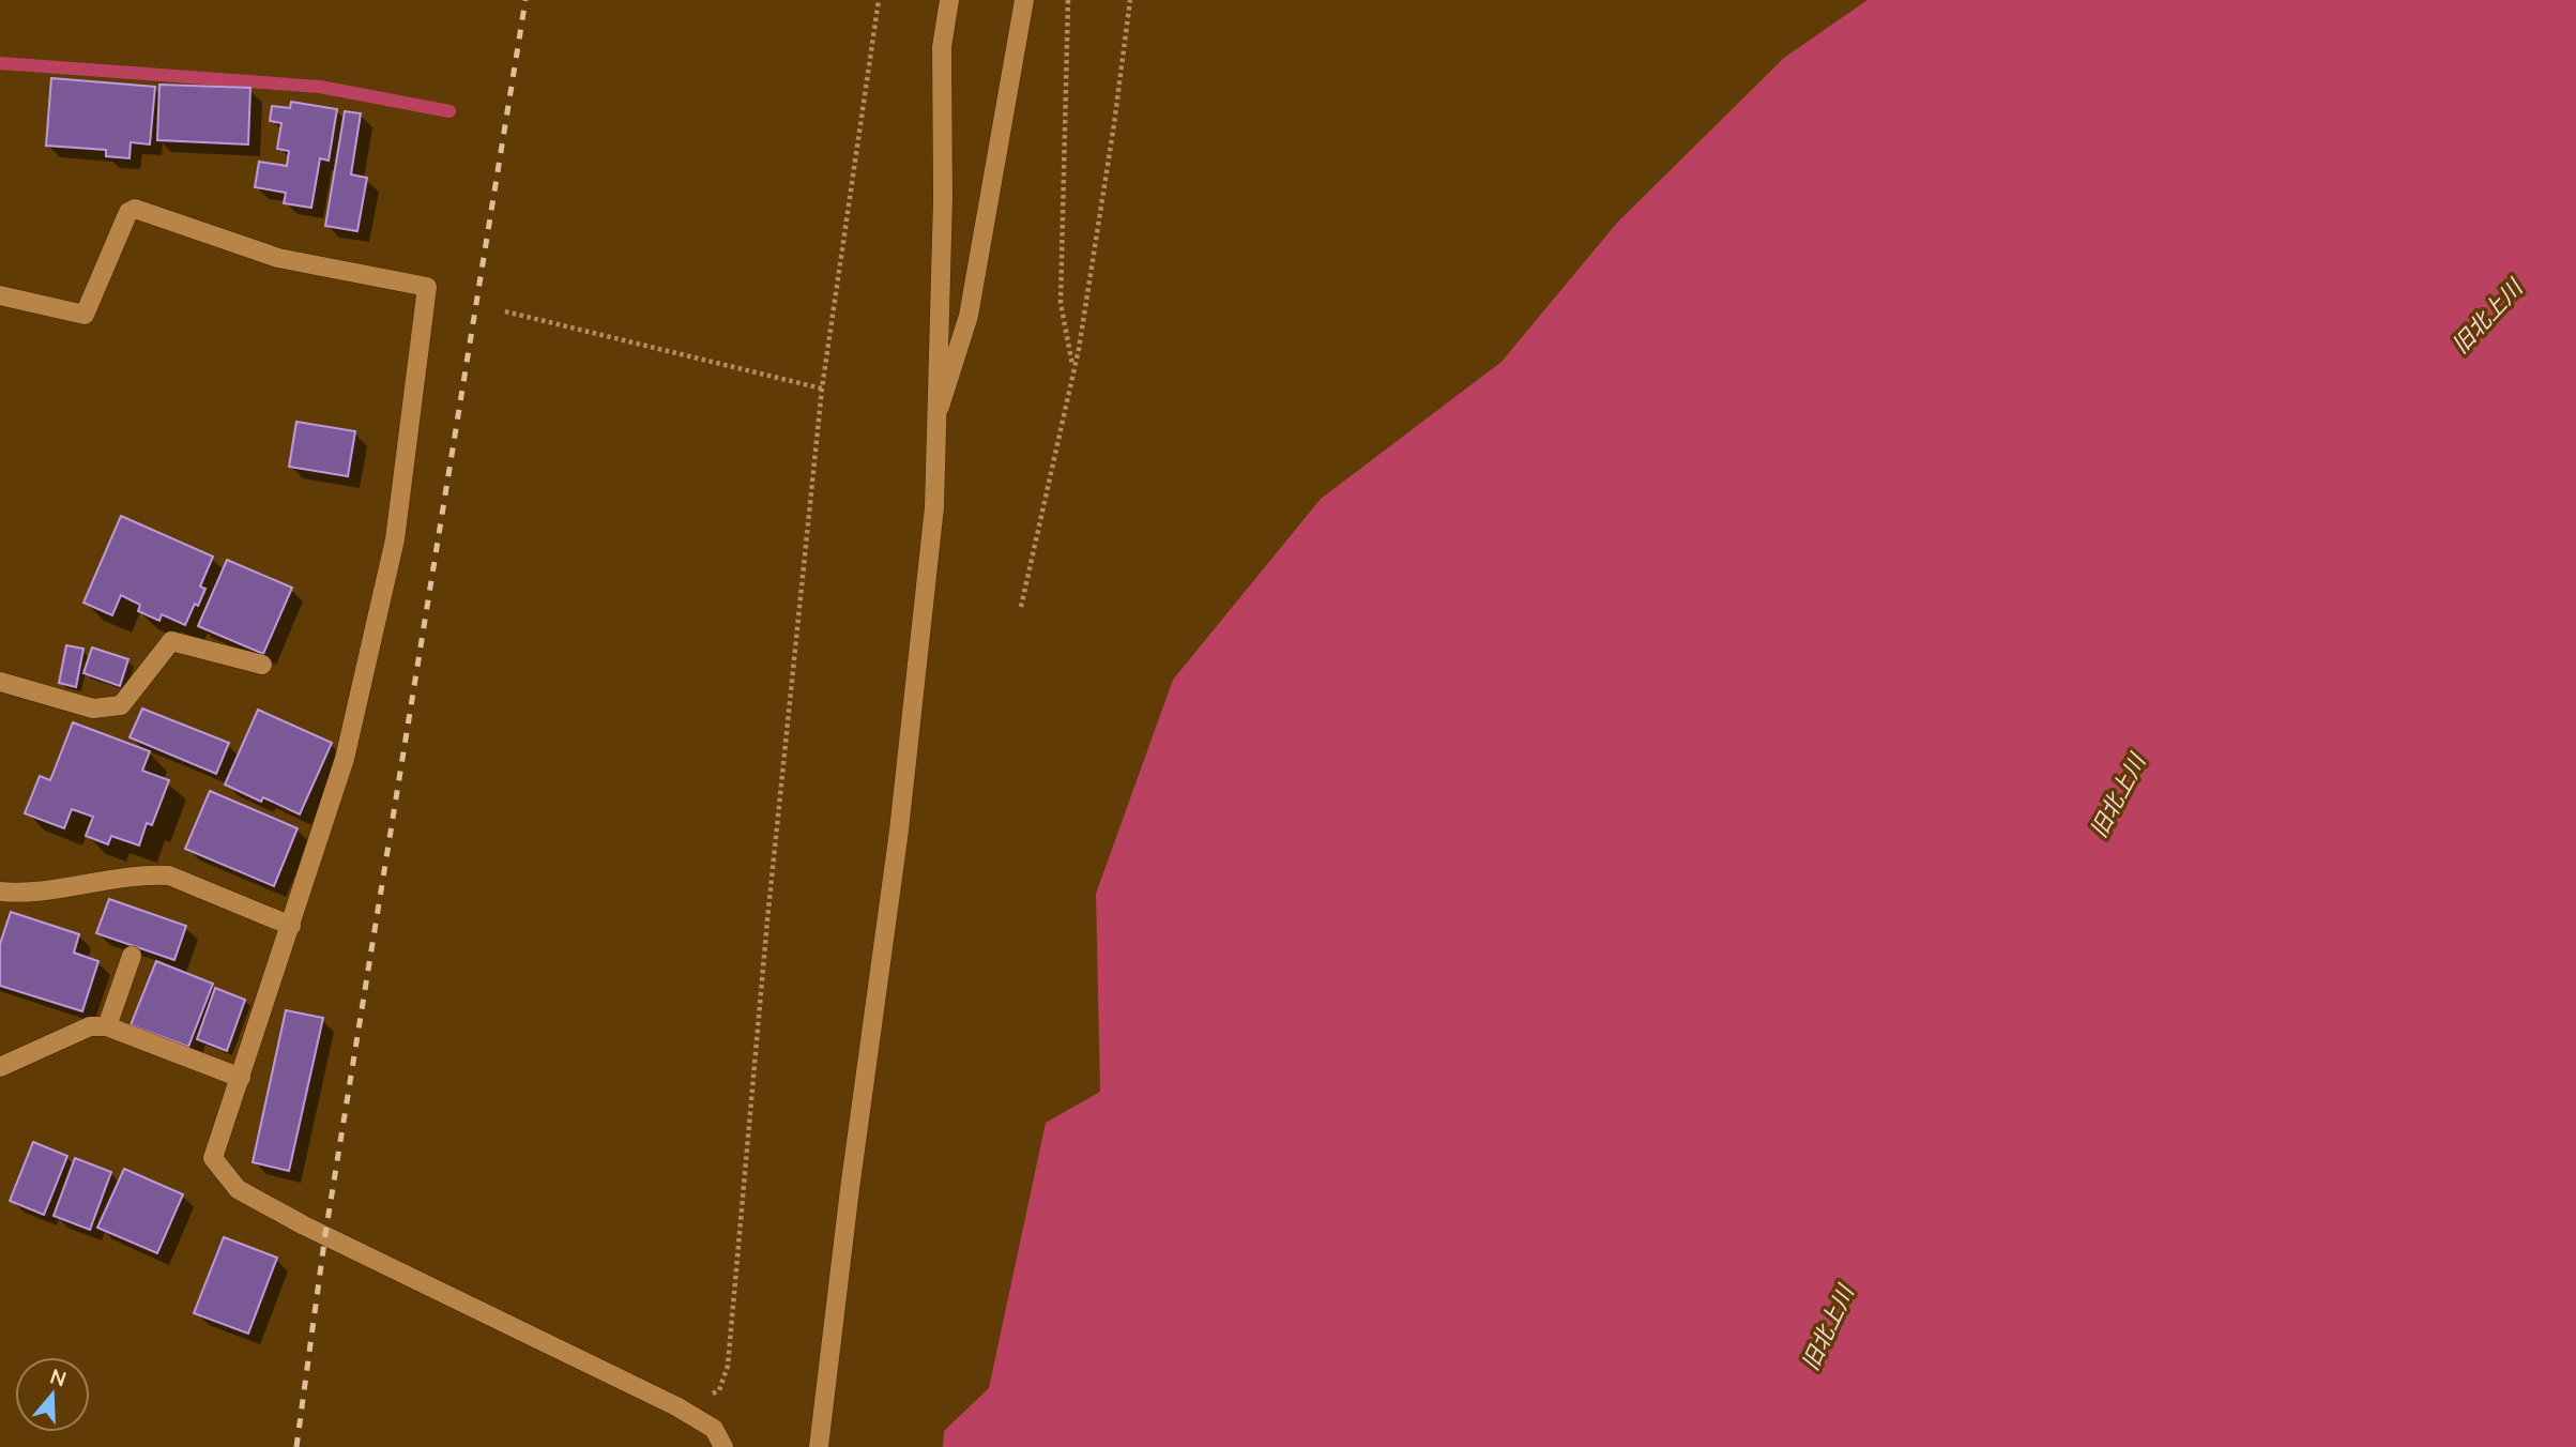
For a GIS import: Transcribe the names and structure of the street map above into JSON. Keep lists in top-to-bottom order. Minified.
{"water":["旧北上川"],"north":"top"}
